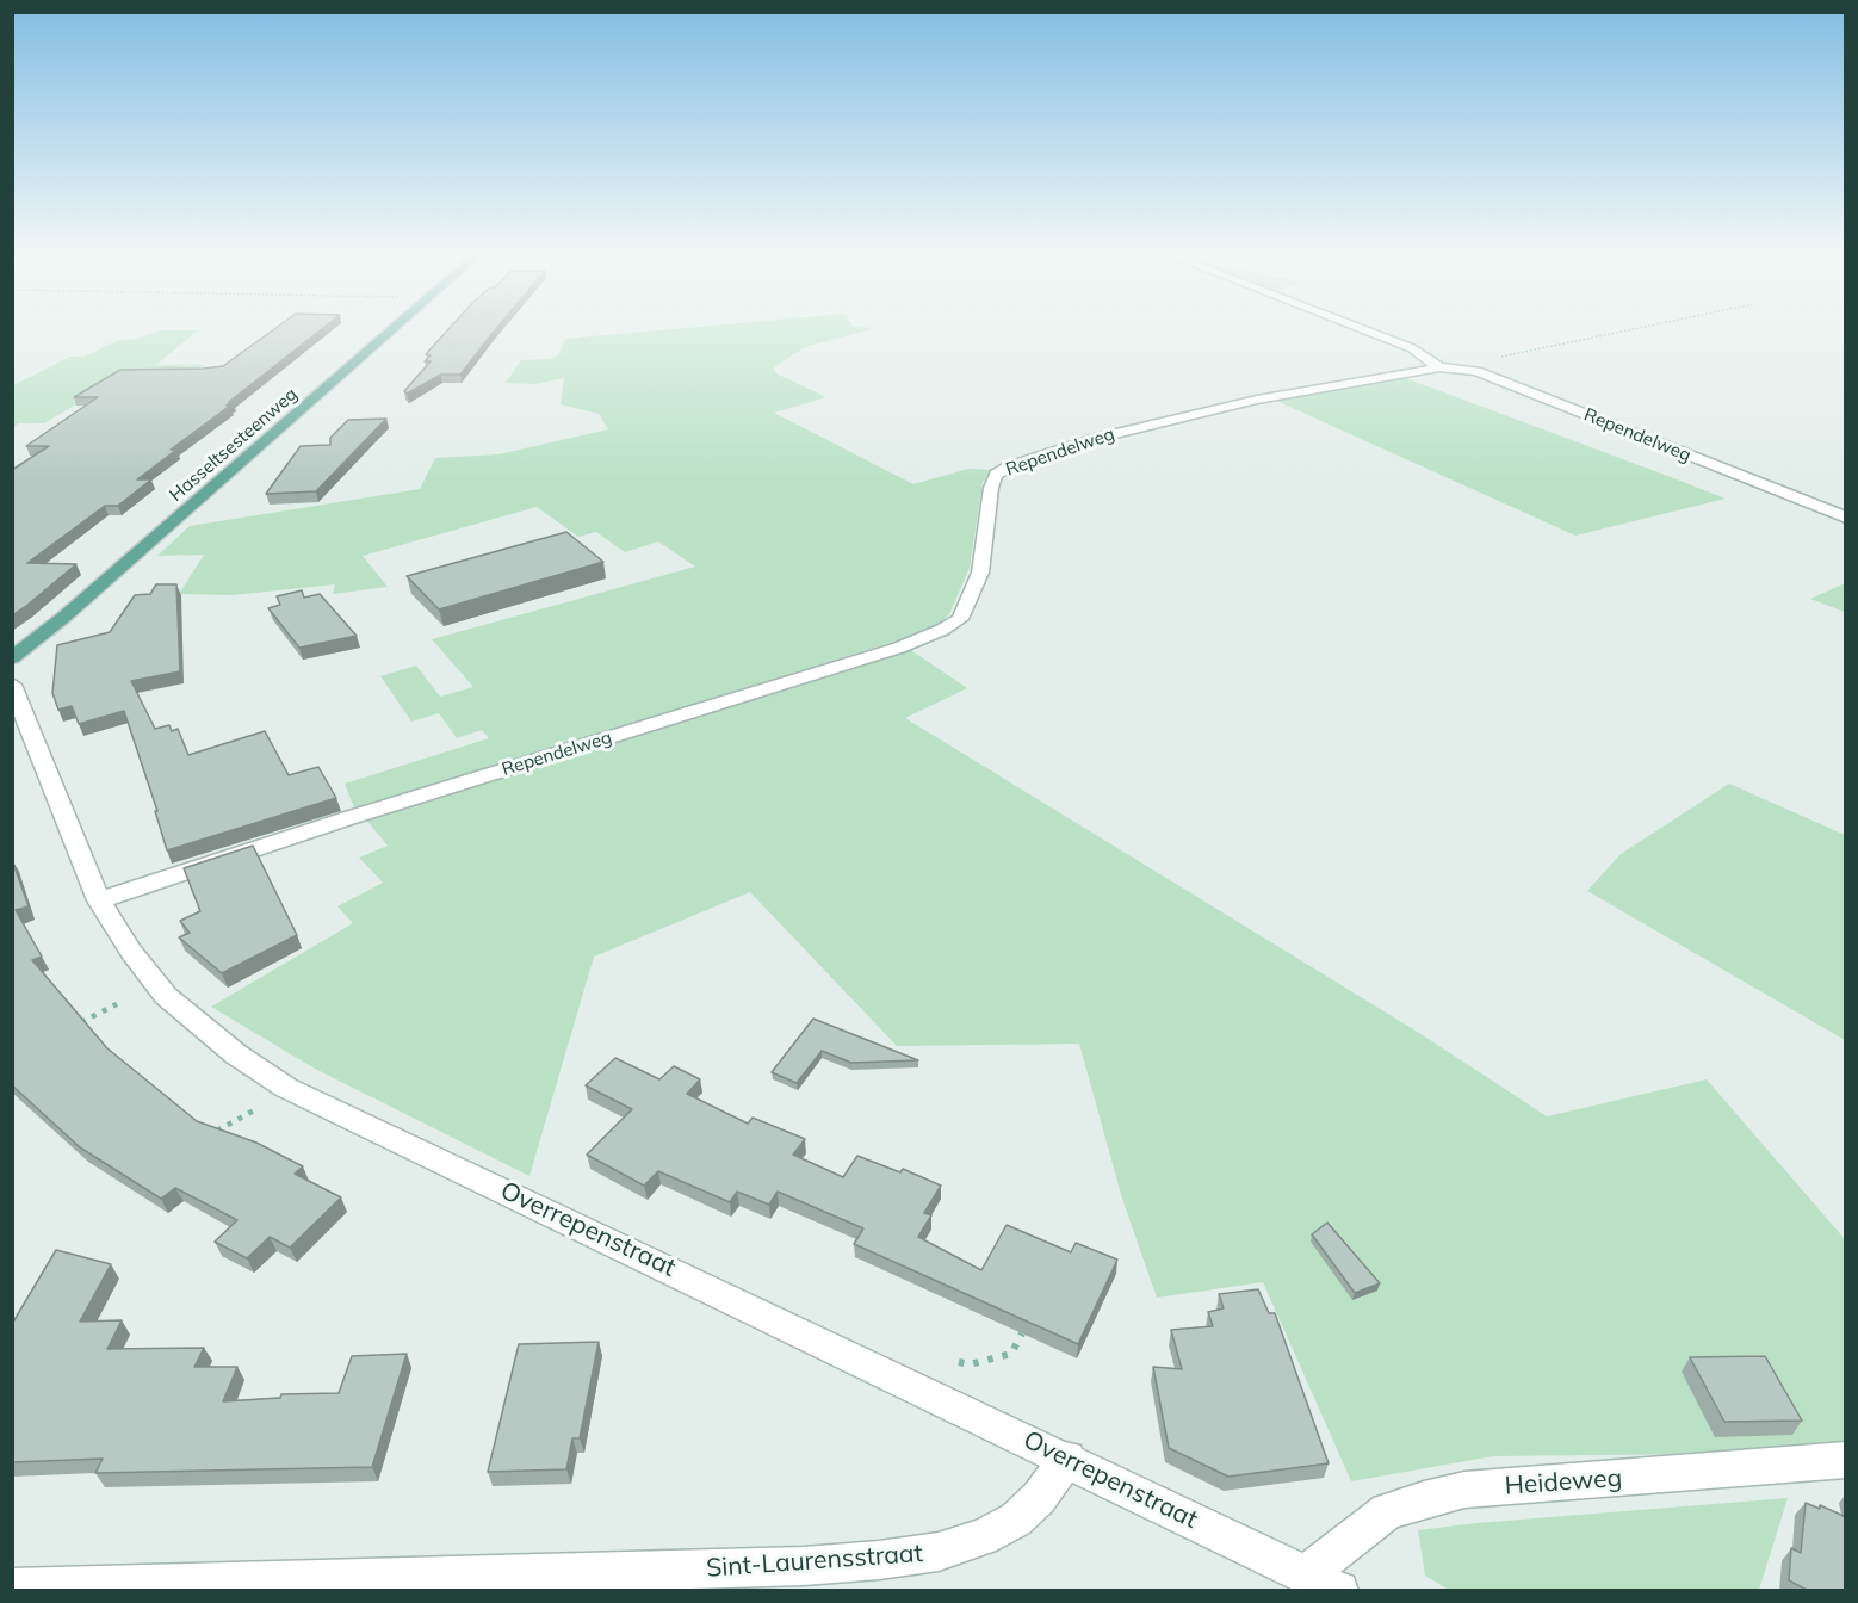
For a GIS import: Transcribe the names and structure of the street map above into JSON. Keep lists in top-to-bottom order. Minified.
{"streets":{"main road":["Hasseltsesteenweg"],"street":["Rependelweg","Overrepenstraat","Heideweg","Sint-Laurensstraat"]},"crossings":[["Rependelweg","Overrepenstraat"],["Overrepenstraat","Heideweg"],["Overrepenstraat","Sint-Laurensstraat"]]}
